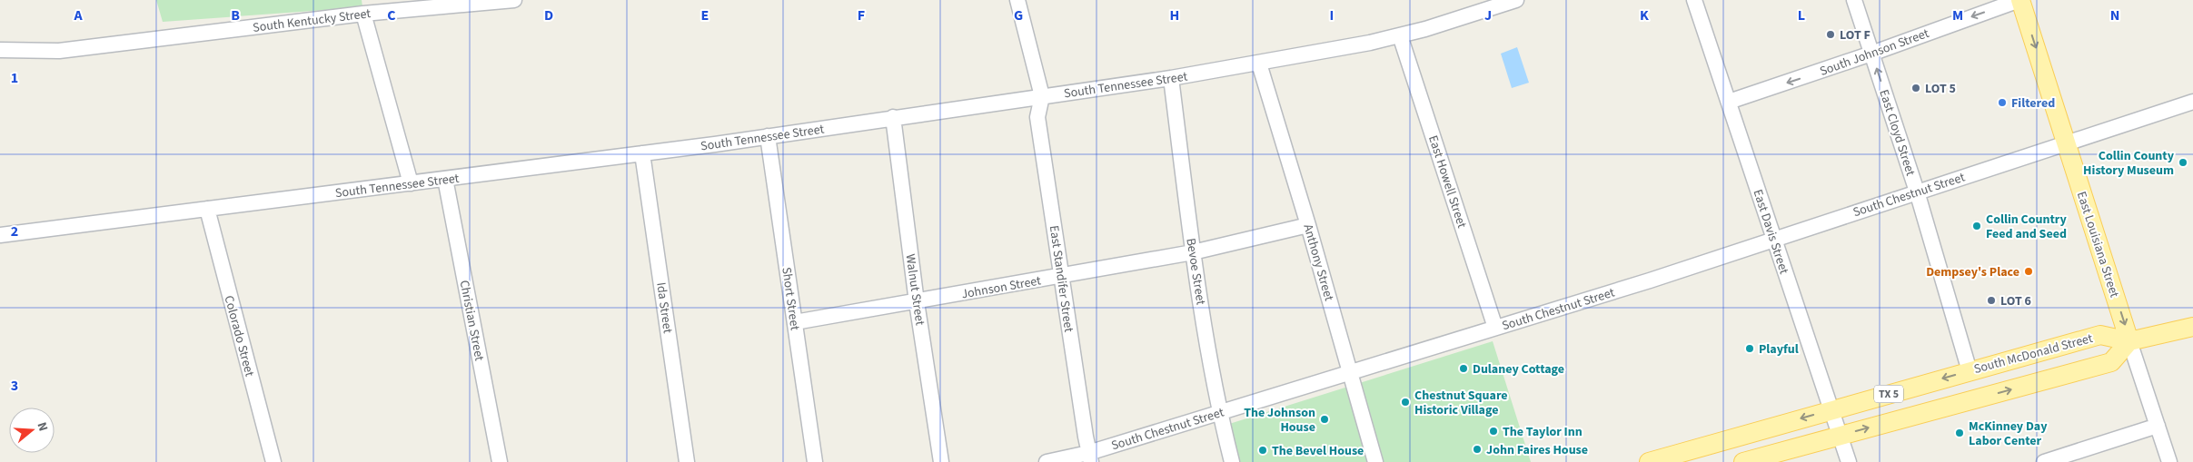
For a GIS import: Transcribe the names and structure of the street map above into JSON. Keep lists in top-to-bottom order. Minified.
{"streets":{"main road":["East Louisiana Street","South McDonald Street","TX 5"],"street":["South Kentucky Street","South Johnson Street","South Tennessee Street","East Cloyd Street","East Howell Street","South Chestnut Street","East Davis Street","Anthony Street","Bevoe Street","East Standifer Street","Johnson Street","Walnut Street","Short Street","Ida Street","Christian Street","Colorado Street"]},"crossings":[["South Johnson Street","East Cloyd Street"],["South Johnson Street","East Davis Street"],["South Johnson Street","East Louisiana Street"],["South Tennessee Street","East Howell Street"],["South Tennessee Street","Anthony Street"],["South Tennessee Street","Bevoe Street"],["South Tennessee Street","East Standifer Street"],["South Tennessee Street","Walnut Street"],["South Tennessee Street","Short Street"],["South Tennessee Street","Ida Street"],["South Tennessee Street","Christian Street"],["South Tennessee Street","Colorado Street"],["East Cloyd Street","South Chestnut Street"],["East Cloyd Street","South McDonald Street"],["East Howell Street","South Chestnut Street"],["South Chestnut Street","East Davis Street"],["South Chestnut Street","East Louisiana Street"],["South Chestnut Street","Anthony Street"],["South Chestnut Street","Bevoe Street"],["South Chestnut Street","East Standifer Street"],["East Davis Street","South McDonald Street"],["East Davis Street","TX 5"],["East Louisiana Street","South McDonald Street"],["East Louisiana Street","TX 5"],["Bevoe Street","Johnson Street"],["East Standifer Street","Johnson Street"],["Johnson Street","Walnut Street"],["South McDonald Street","TX 5"]],"one_way":["South Johnson Street","East Cloyd Street","East Louisiana Street"],"places":["LOT F","LOT 5","Filtered","Collin County History Museum","Collin Country Feed and Seed","Dempsey's Place","LOT 6","Playful","Dulaney Cottage","Chestnut Square Historic Village","The Johnson House","The Taylor Inn","McKinney Day Labor Center","John Faires House","The Bevel House"],"north":"right","grid":{"columns":["A","B","C","D","E","F","G","H","I","J","K","L","M","N"],"rows":["1","2","3"]}}
